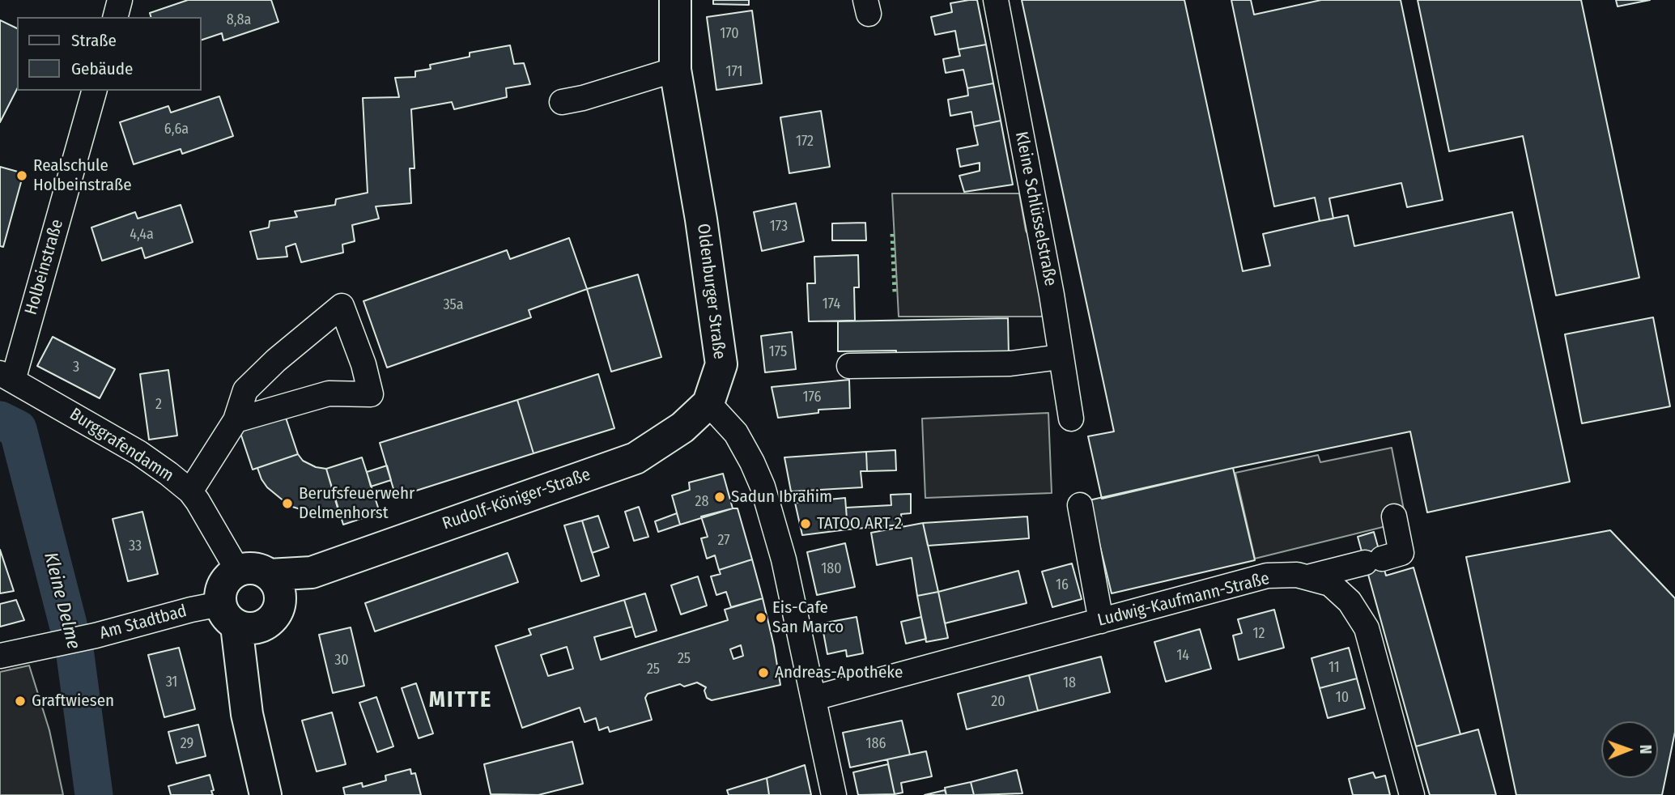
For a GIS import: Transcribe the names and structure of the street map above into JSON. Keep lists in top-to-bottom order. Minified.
{"streets":{"main road":["Oldenburger Straße","Rudolf-Königer-Straße"],"street":["Kleine Schlüsselstraße","Holbeinstraße","Burggrafendamm","Ludwig-Kaufmann-Straße","Am Stadtbad"]},"crossings":[["Holbeinstraße","Burggrafendamm"],["Oldenburger Straße","Rudolf-Königer-Straße"],["Burggrafendamm","Rudolf-Königer-Straße"],["Burggrafendamm","Am Stadtbad"],["Rudolf-Königer-Straße","Am Stadtbad"]],"districts":["MITTE"],"water":["Kleine Delme"],"places":["Realschule Holbeinstraße","Sadun Ibrahim","Berufsfeuerwehr Delmenhorst","TATOO ART 2","Eis-Cafe San Marco","Andreas-Apotheke","Graftwiesen"],"house_numbers":["8,8a","170","171","6,6a","172","173","4,4a","174","35a","175","3","176","2","28","27","33","180","16","12","14","25","30","11","25","31","18","10","20","29","186"],"legend":["Straße","Gebäude"],"north":"right"}
